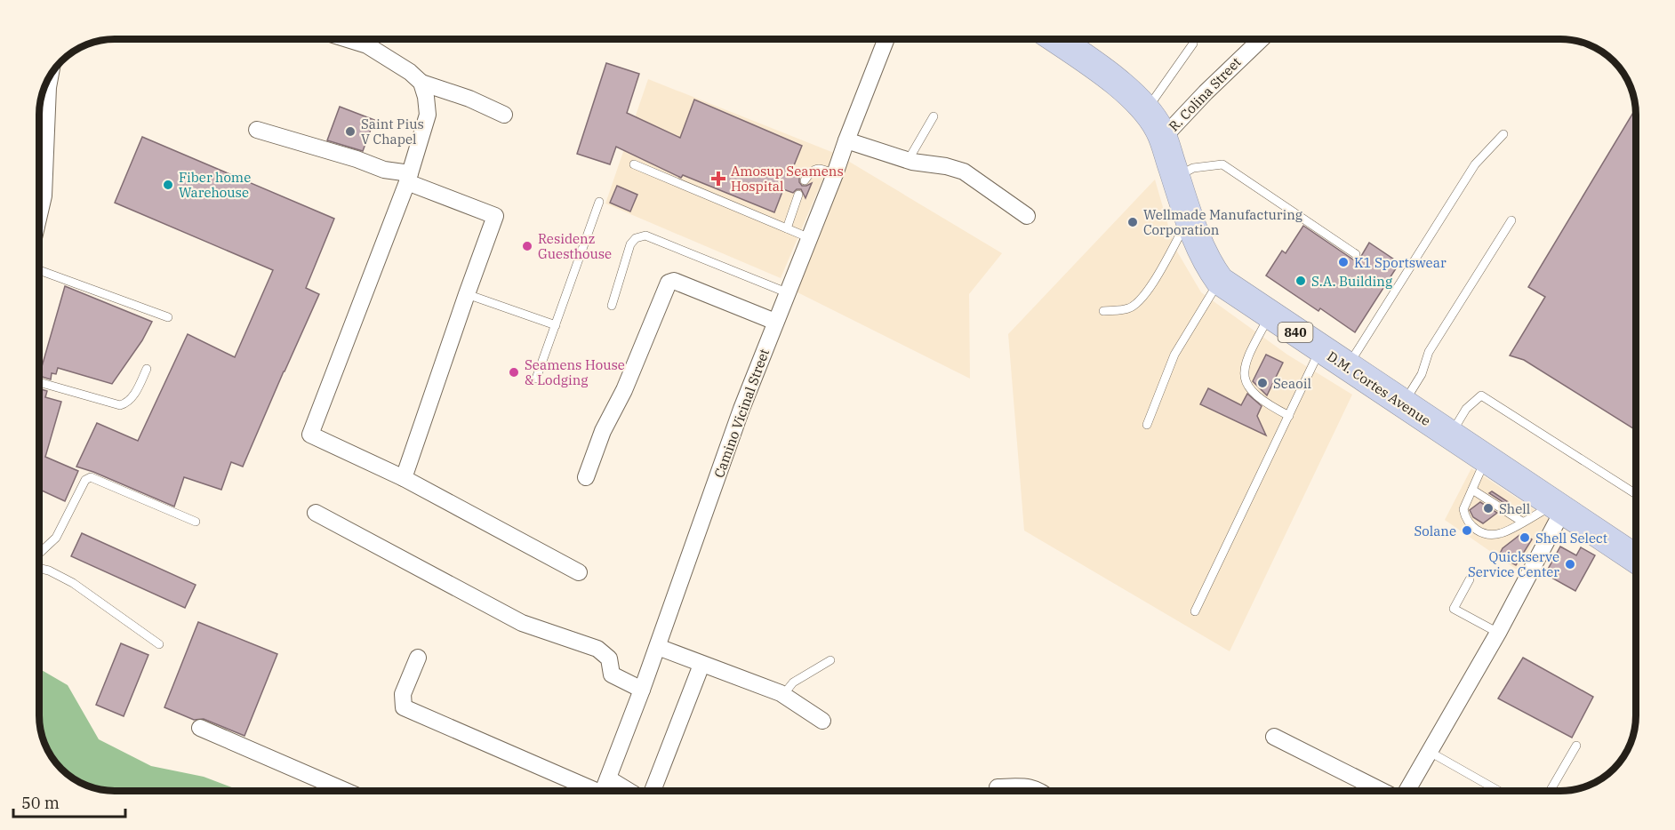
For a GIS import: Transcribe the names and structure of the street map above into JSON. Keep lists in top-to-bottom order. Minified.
{"streets":{"highway":["840","D.M. Cortes Avenue"],"street":["R. Colina Street","Camino Vicinal Street"]},"crossings":[["R. Colina Street","D.M. Cortes Avenue"]],"places":{"other":["Saint Pius V Chapel","Fiber home Warehouse","Wellmade Manufacturing Corporation","Residenz Guesthouse","K1 Sportswear","S.A. Building","Seamens House & Lodging","Seaoil","Shell","Solane","Shell Select","Quickserve Service Center"],"health":["Amosup Seamens Hospital"]},"scale_bar":"50 m"}
